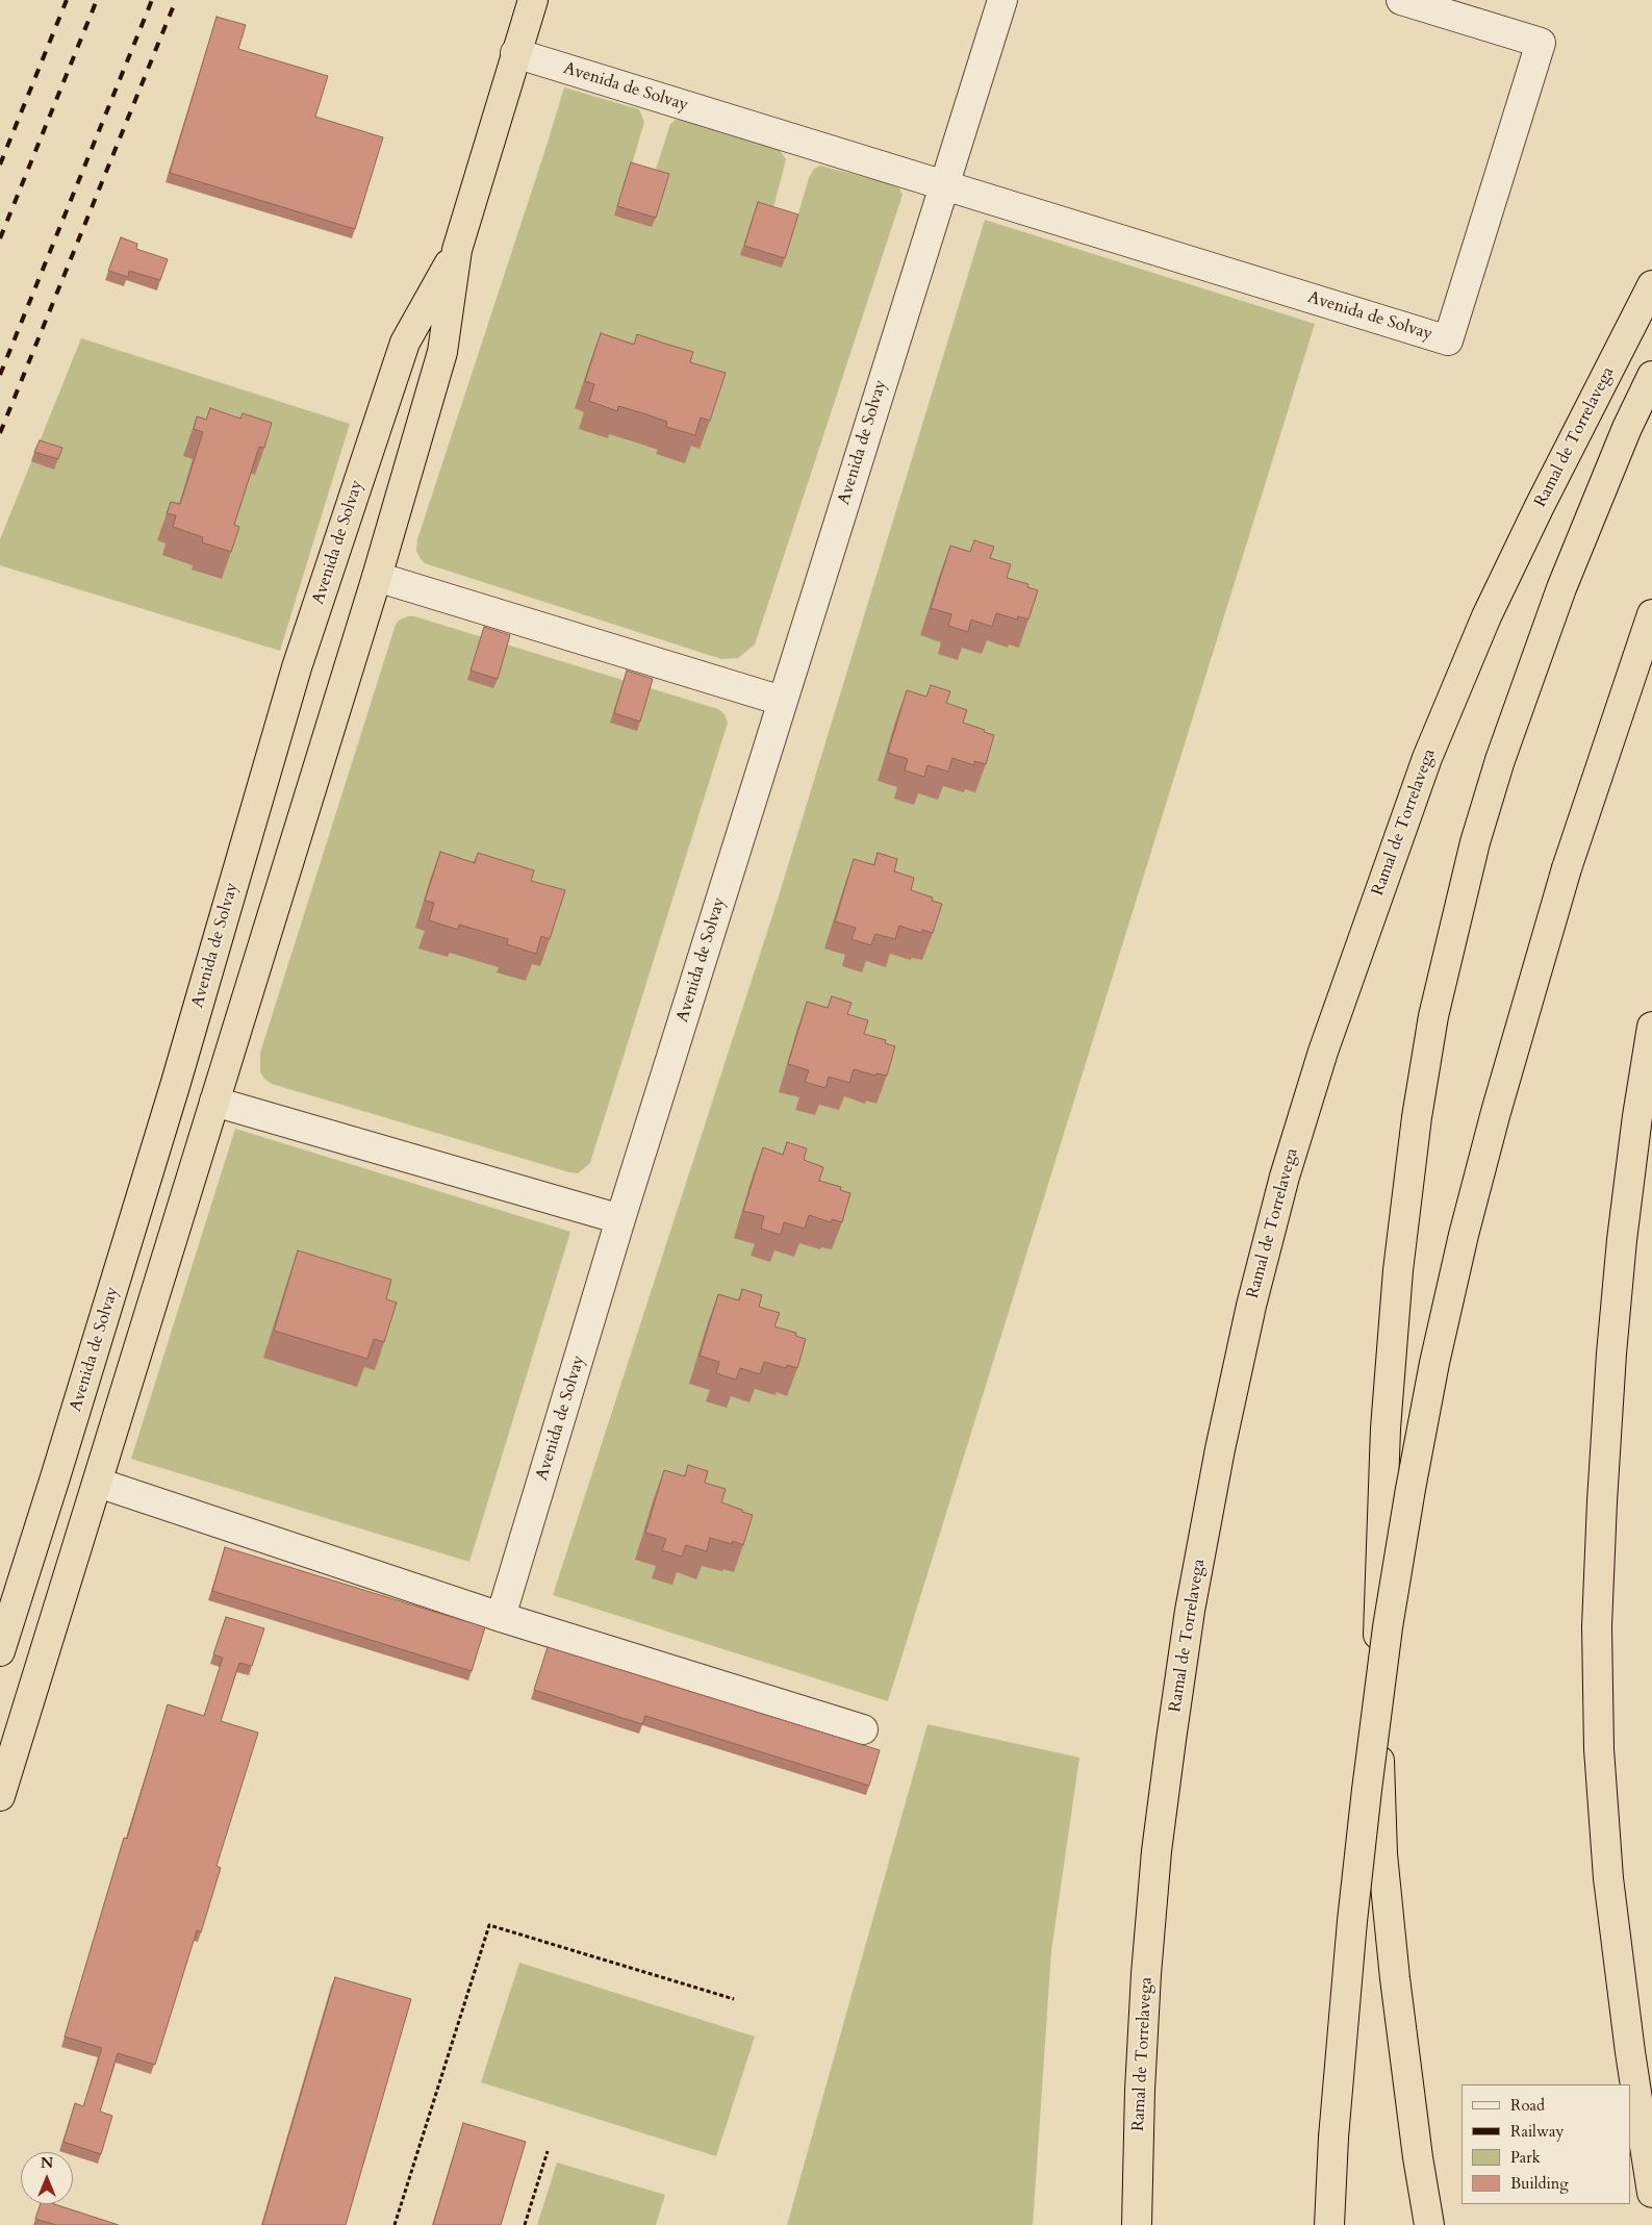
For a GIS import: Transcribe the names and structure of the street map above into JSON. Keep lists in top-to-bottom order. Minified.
{"streets":{"highway":["Avenida de Solvay","Ramal de Torrelavega"]},"legend":["Road","Railway","Park","Building"],"north":"top"}
